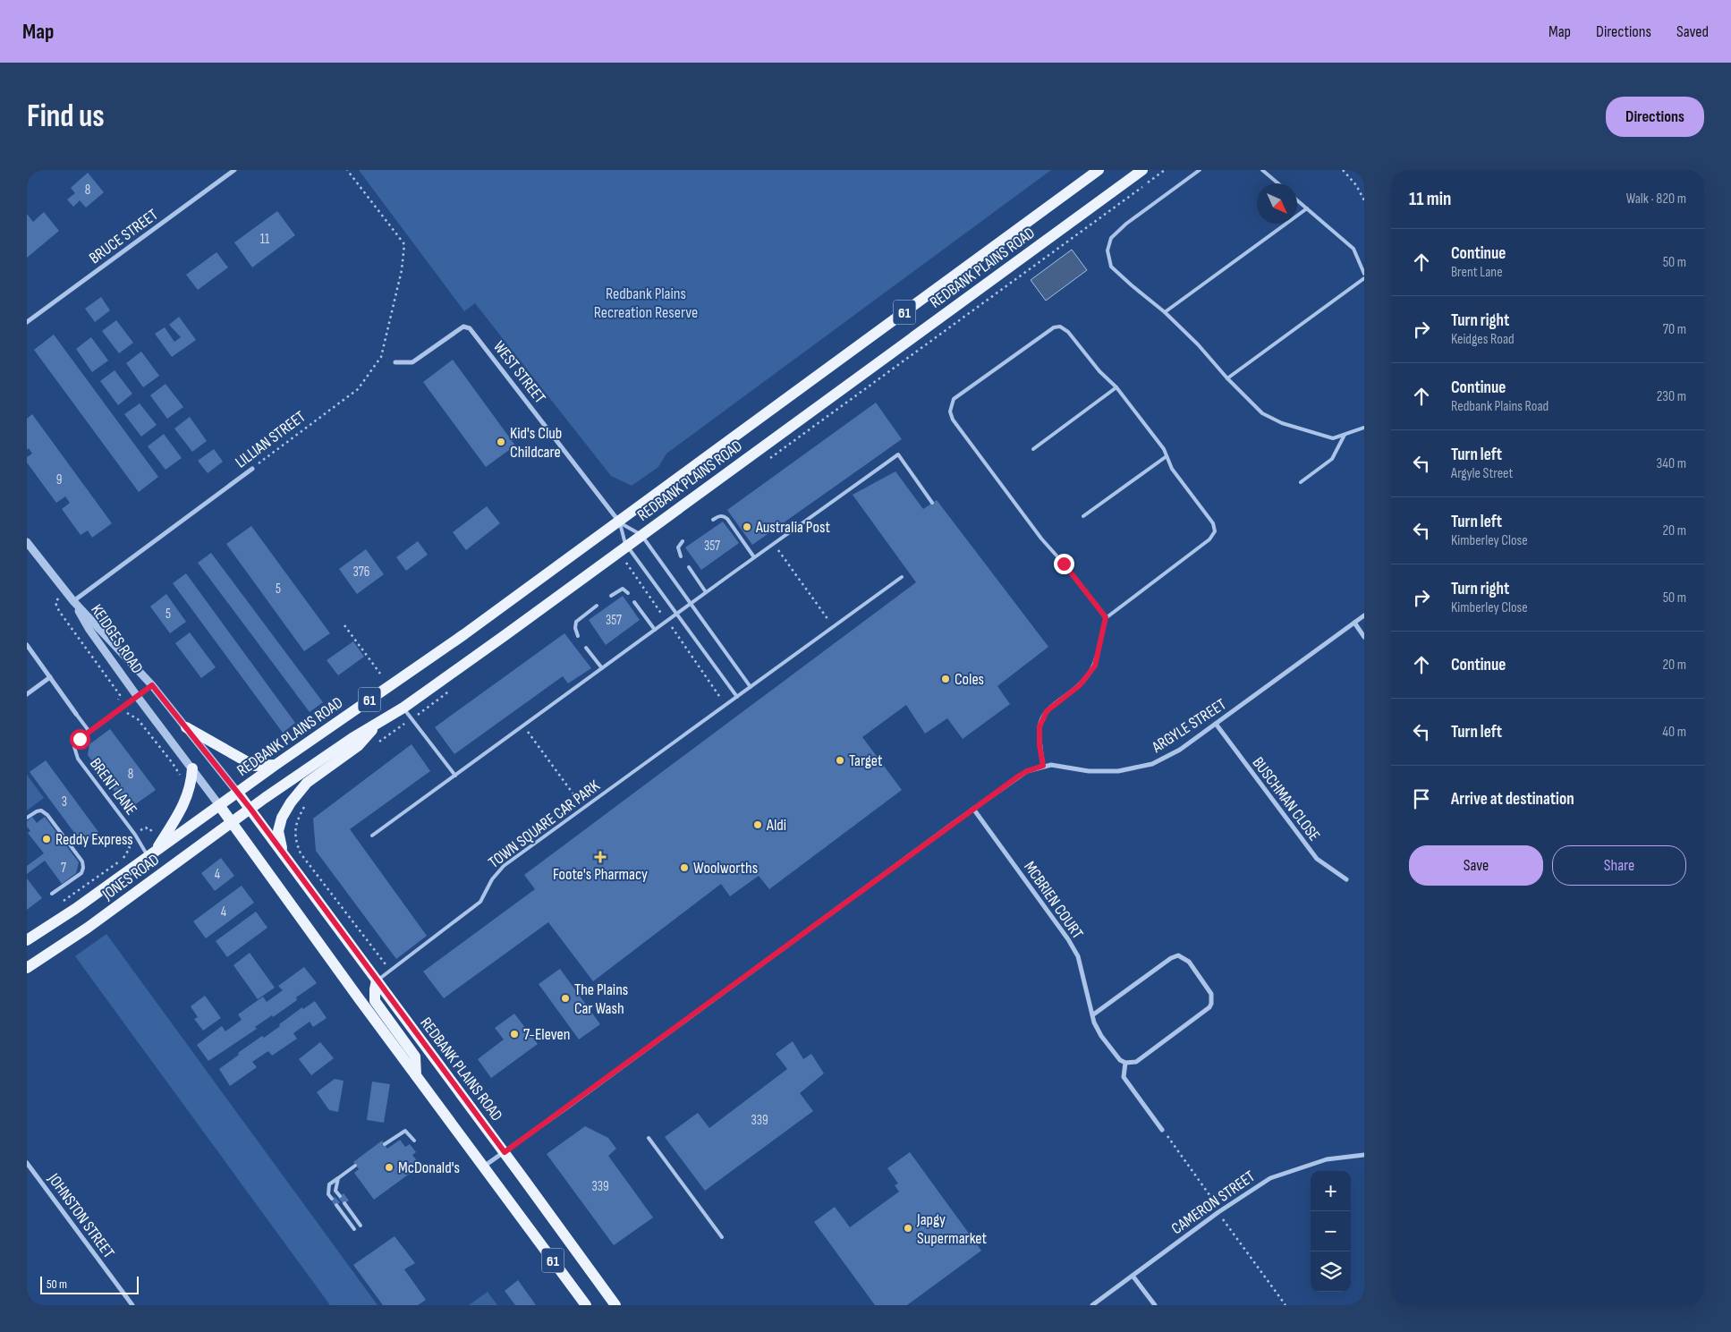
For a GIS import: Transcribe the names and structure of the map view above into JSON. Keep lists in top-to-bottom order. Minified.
{"streets":{"main road":["REDBANK PLAINS ROAD","61","KEIDGES ROAD","JONES ROAD"],"street":["BRUCE STREET","WEST STREET","LILLIAN STREET","ARGYLE STREET","BUSCHMAN CLOSE","MCBRIEN COURT","CAMERON STREET","JOHNSTON STREET"],"lane":["BRENT LANE","TOWN SQUARE CAR PARK"]},"crossings":[["REDBANK PLAINS ROAD","61"],["REDBANK PLAINS ROAD","WEST STREET"],["REDBANK PLAINS ROAD","KEIDGES ROAD"],["REDBANK PLAINS ROAD","ARGYLE STREET"],["REDBANK PLAINS ROAD","TOWN SQUARE CAR PARK"],["REDBANK PLAINS ROAD","JONES ROAD"],["61","KEIDGES ROAD"],["61","ARGYLE STREET"],["61","JONES ROAD"],["LILLIAN STREET","KEIDGES ROAD"],["KEIDGES ROAD","BRENT LANE"],["KEIDGES ROAD","JONES ROAD"],["ARGYLE STREET","BUSCHMAN CLOSE"],["ARGYLE STREET","MCBRIEN COURT"],["BRENT LANE","JONES ROAD"]],"parks":["Redbank Plains Recreation Reserve"],"places":{"other":["Kid's Club Childcare","Australia Post","Coles","Target","Aldi","Reddy Express","Woolworths","The Plains Car Wash","7-Eleven","McDonald's","Japgy Supermarket"],"health":["Foote's Pharmacy"]},"house_numbers":["8","11","9","357","376","5","5","357","8","3","7","4","4","339","339"],"scale_bar":"50 m","north":"bottom right","page":{"header":"Map","nav":["Map","Directions","Saved"],"buttons":["Directions",["Save","Share"]],"title":"Find us","heading":["11 min","Walk · 820 m"],"list":[["Continue","Brent Lane","50 m"],["Turn right","Keidges Road","70 m"],["Continue","Redbank Plains Road","230 m"],["Turn left","Argyle Street","340 m"],["Turn left","Kimberley Close","20 m"],["Turn right","Kimberley Close","50 m"],["Continue","20 m"],["Turn left","40 m"],"Arrive at destination"],"map_buttons":["+","−"],"scale":"50 m"}}
